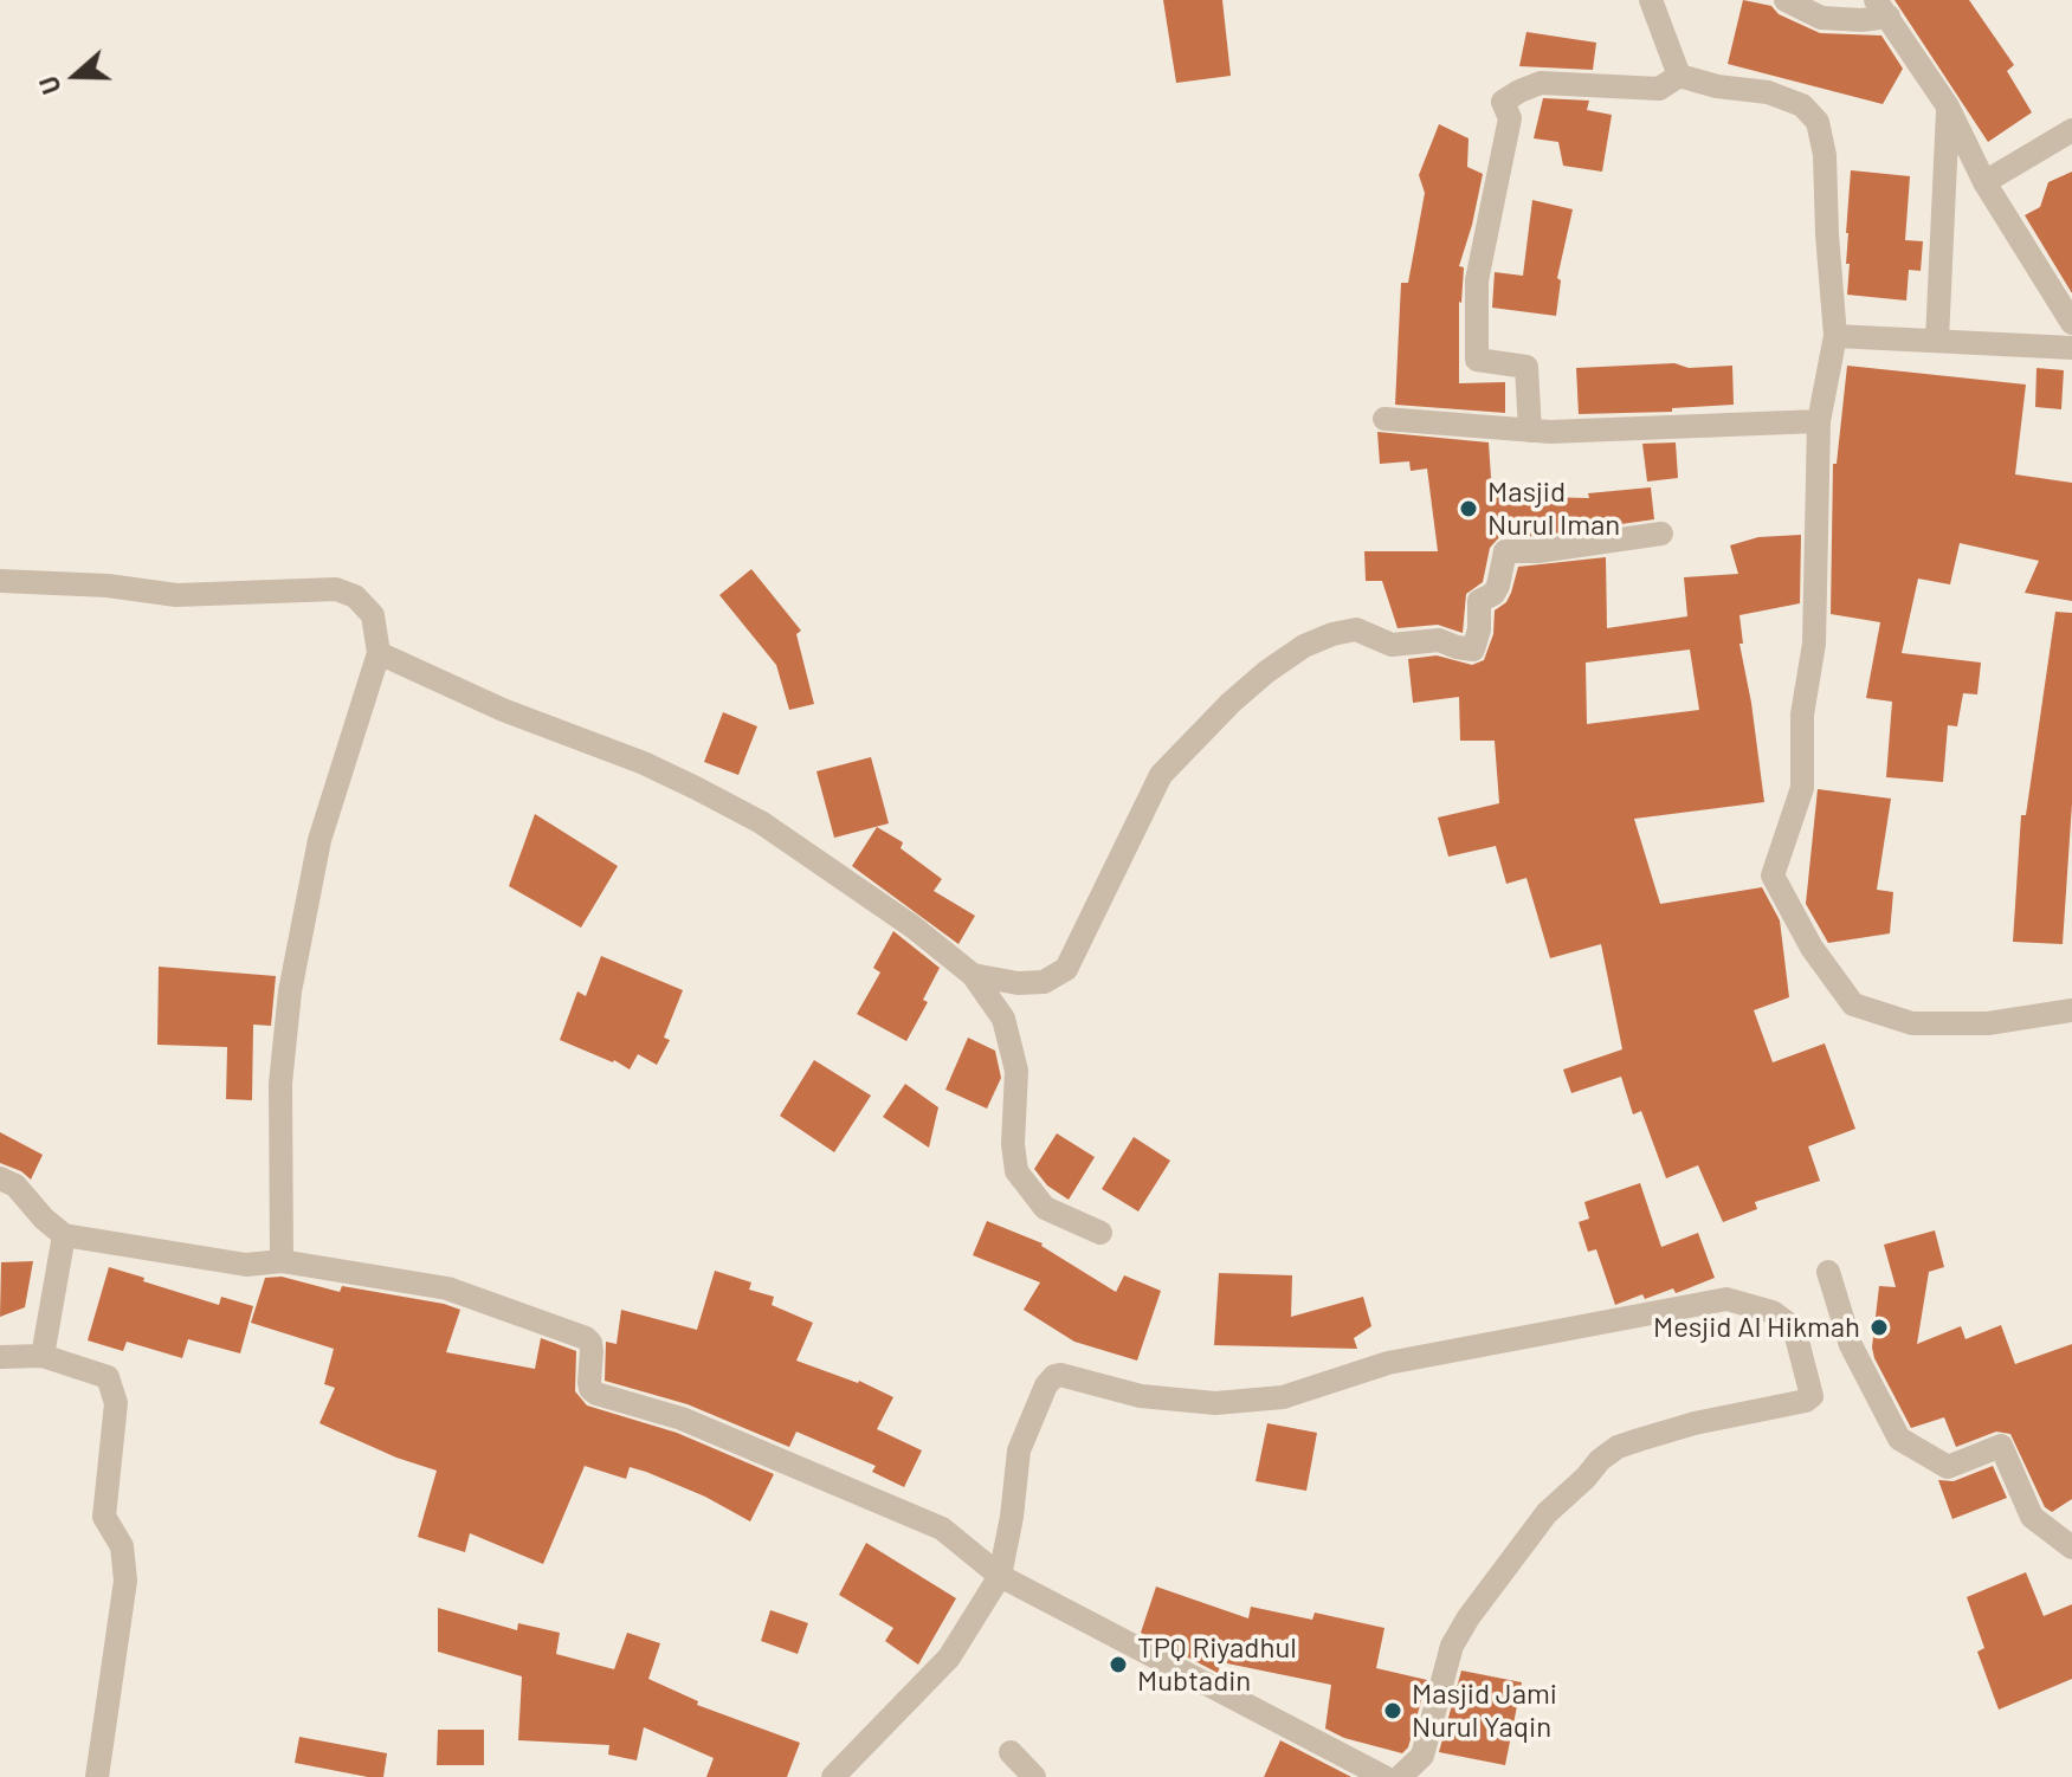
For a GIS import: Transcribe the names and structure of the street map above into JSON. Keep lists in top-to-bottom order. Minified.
{"places":["Masjid Nurul Iman","Mesjid Al Hikmah","TPQ Riyadhul Mubtadin","Masjid Jami Nurul Yaqin"],"north":"left"}
